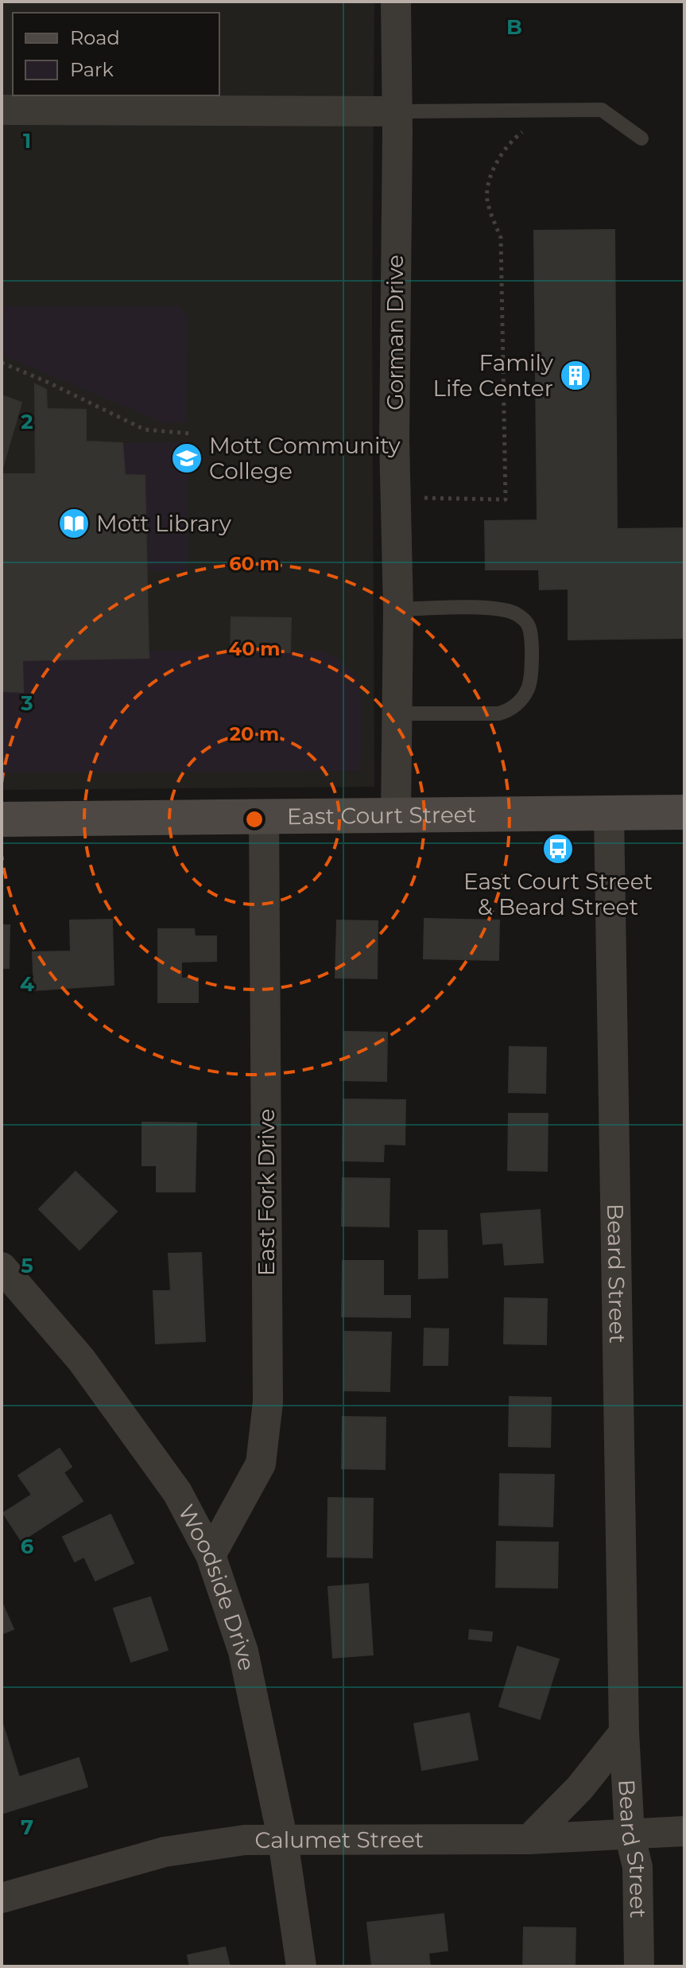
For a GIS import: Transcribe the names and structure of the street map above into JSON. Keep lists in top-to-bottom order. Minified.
{"streets":{"main road":["East Court Street"],"street":["Gorman Drive","East Fork Drive","Beard Street","Woodside Drive","Calumet Street"]},"crossings":[["Gorman Drive","East Court Street"],["East Court Street","East Fork Drive"],["East Court Street","Beard Street"],["East Fork Drive","Woodside Drive"],["Beard Street","Calumet Street"],["Woodside Drive","Calumet Street"]],"places":{"building":["Family Life Center"],"school or university":["Mott Community College"],"library":["Mott Library"],"bus stop":["East Court Street & Beard Street"]},"legend":["Road","Park"],"grid":{"columns":["B"],"rows":["1","2","3","4","5","6","7"]},"rings":["60 m","40 m","20 m"]}
